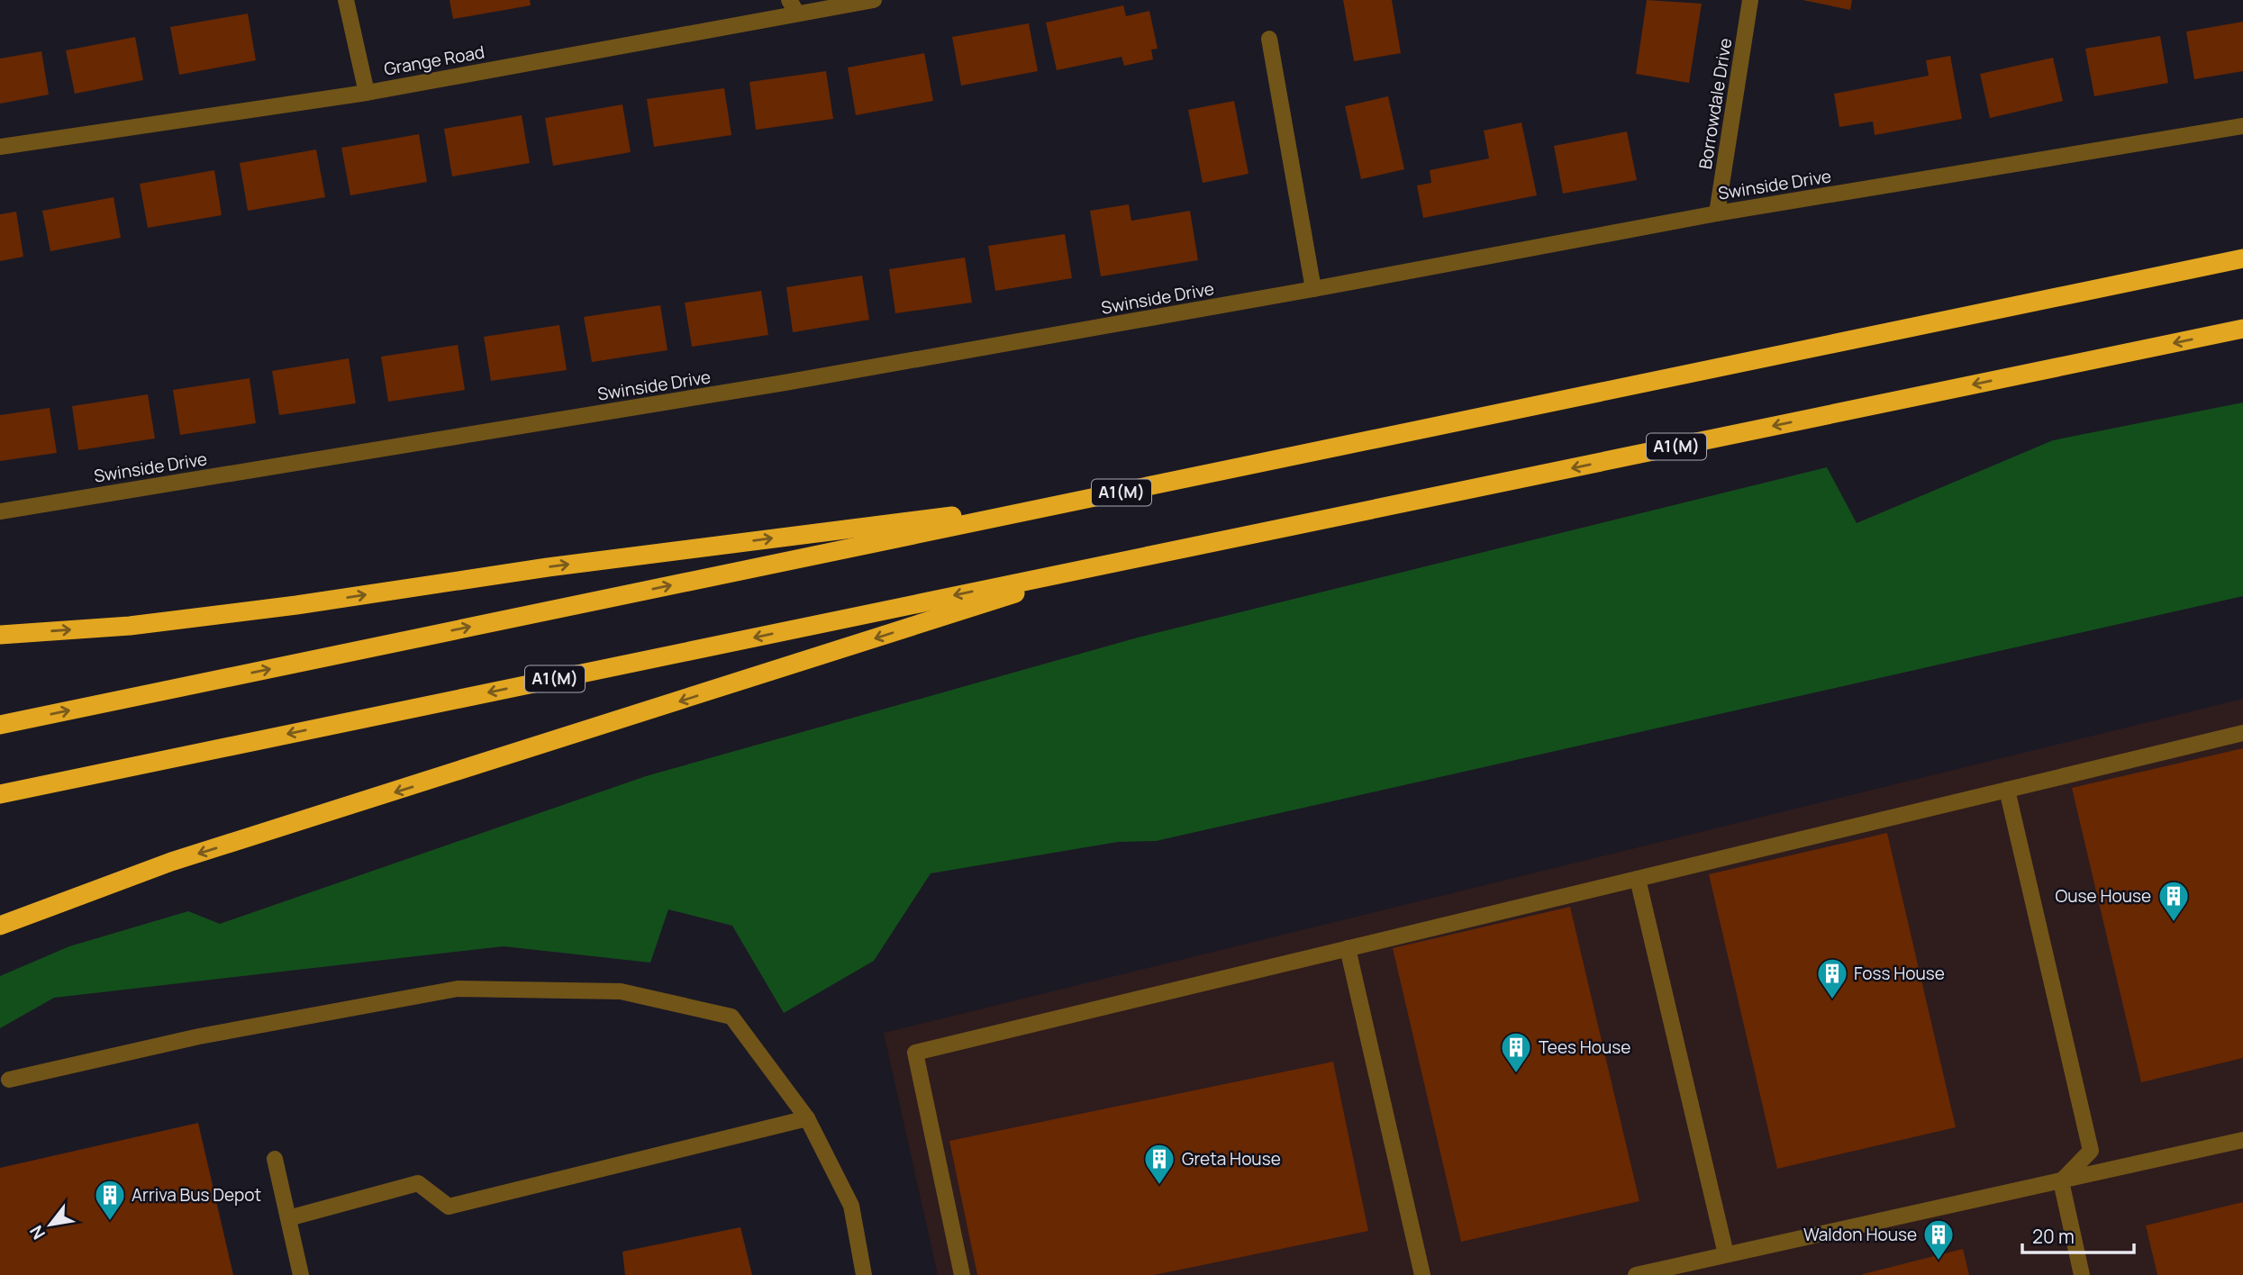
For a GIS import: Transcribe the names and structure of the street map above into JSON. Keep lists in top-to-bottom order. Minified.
{"streets":{"highway":["A1(M)"],"street":["Grange Road","Borrowdale Drive","Swinside Drive"]},"crossings":[["Borrowdale Drive","Swinside Drive"]],"places":{"building":["Ouse House","Foss House","Tees House","Greta House","Arriva Bus Depot","Waldon House"]},"scale_bar":"20 m","north":"bottom left"}
